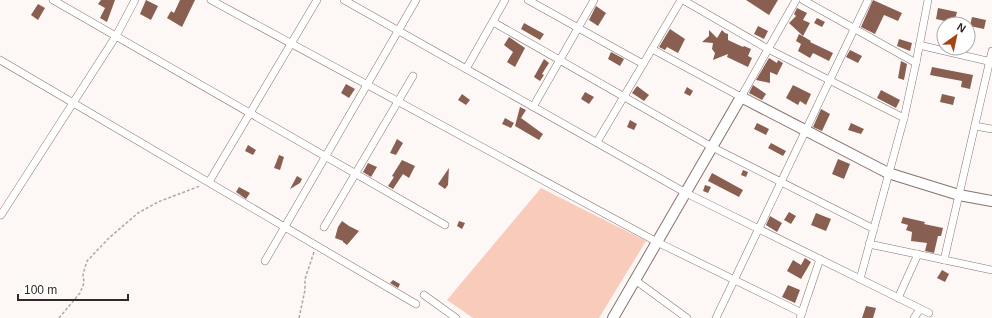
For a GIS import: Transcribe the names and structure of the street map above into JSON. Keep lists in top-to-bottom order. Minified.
{"scale_bar":"100 m","north":"top right"}
